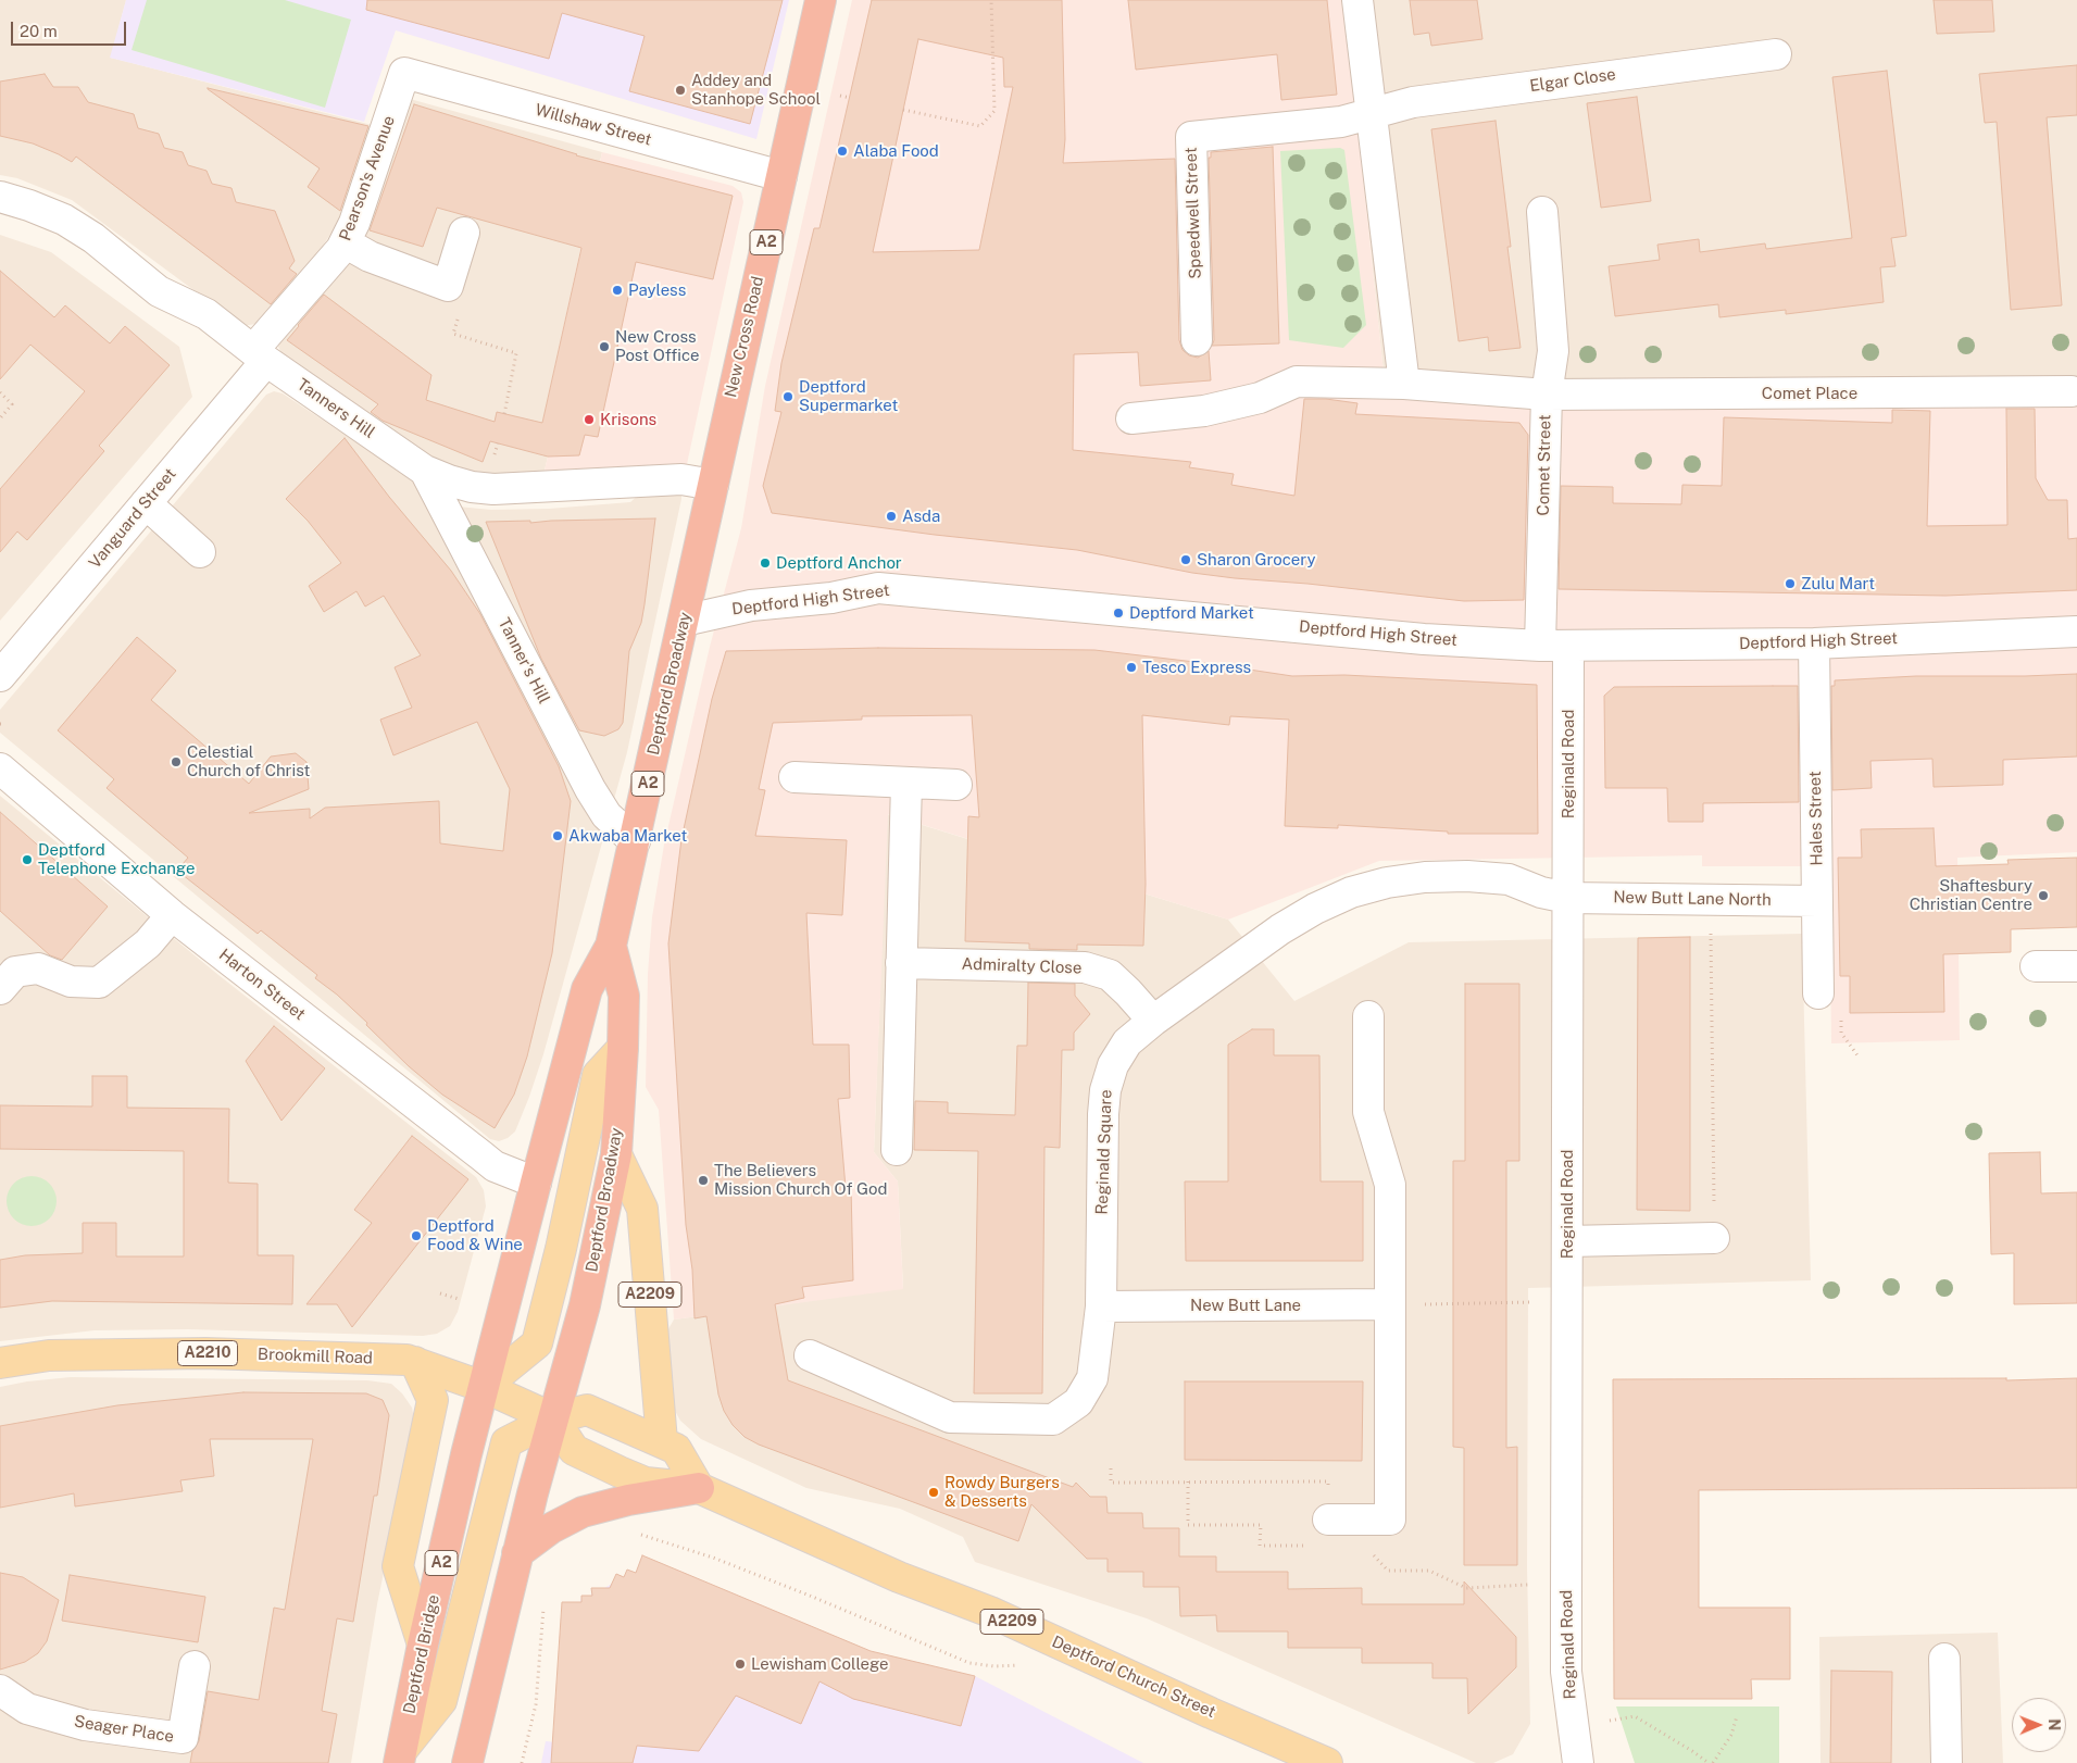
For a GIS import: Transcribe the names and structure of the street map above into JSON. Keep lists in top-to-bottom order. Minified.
{"streets":{"highway":["A2","New Cross Road","Deptford Broadway","Deptford Bridge"],"main road":["A2209","A2210","Brookmill Road","Deptford Church Street"],"street":["Elgar Close","Willshaw Street","Pearson's Avenue","Speedwell Street","Comet Place","Tanners Hill","Comet Street","Vanguard Street","Deptford High Street","Tanner's Hill","Reginald Road","Hales Street","New Butt Lane North","Admiralty Close","Harton Street","Reginald Square","New Butt Lane","Seager Place"]},"crossings":[["Elgar Close","Speedwell Street"],["Willshaw Street","Pearson's Avenue"],["Willshaw Street","New Cross Road"],["Pearson's Avenue","Tanners Hill"],["Pearson's Avenue","Vanguard Street"],["A2","Deptford Broadway"],["A2","Brookmill Road"],["A2","Deptford Church Street"],["New Cross Road","Tanners Hill"],["New Cross Road","Deptford Broadway"],["Comet Place","Comet Street"],["Tanners Hill","Vanguard Street"],["Tanners Hill","Tanner's Hill"],["Tanners Hill","Deptford Broadway"],["Comet Street","Deptford High Street"],["Comet Street","Reginald Road"],["Deptford High Street","Deptford Broadway"],["Deptford High Street","Reginald Road"],["Deptford High Street","Hales Street"],["Tanner's Hill","Deptford Broadway"],["Deptford Broadway","Harton Street"],["Deptford Broadway","A2209"],["Deptford Broadway","Brookmill Road"],["Deptford Broadway","Deptford Bridge"],["Deptford Broadway","Deptford Church Street"],["Reginald Road","New Butt Lane North"],["Reginald Road","Reginald Square"],["Hales Street","New Butt Lane North"],["New Butt Lane North","Reginald Square"],["Admiralty Close","Reginald Square"],["Reginald Square","New Butt Lane"],["Brookmill Road","Deptford Bridge"],["Brookmill Road","Deptford Church Street"]],"places":["Addey and Stanhope School","Alaba Food","Payless","New Cross Post Office","Deptford Supermarket","Krisons","Asda","Sharon Grocery","Deptford Anchor","Zulu Mart","Deptford Market","Tesco Express","Celestial Church of Christ","Akwaba Market","Deptford Telephone Exchange","Shaftesbury Christian Centre","The Believers Mission Church Of God","Deptford Food & Wine","Rowdy Burgers & Desserts","Lewisham College"],"scale_bar":"20 m","north":"right"}
